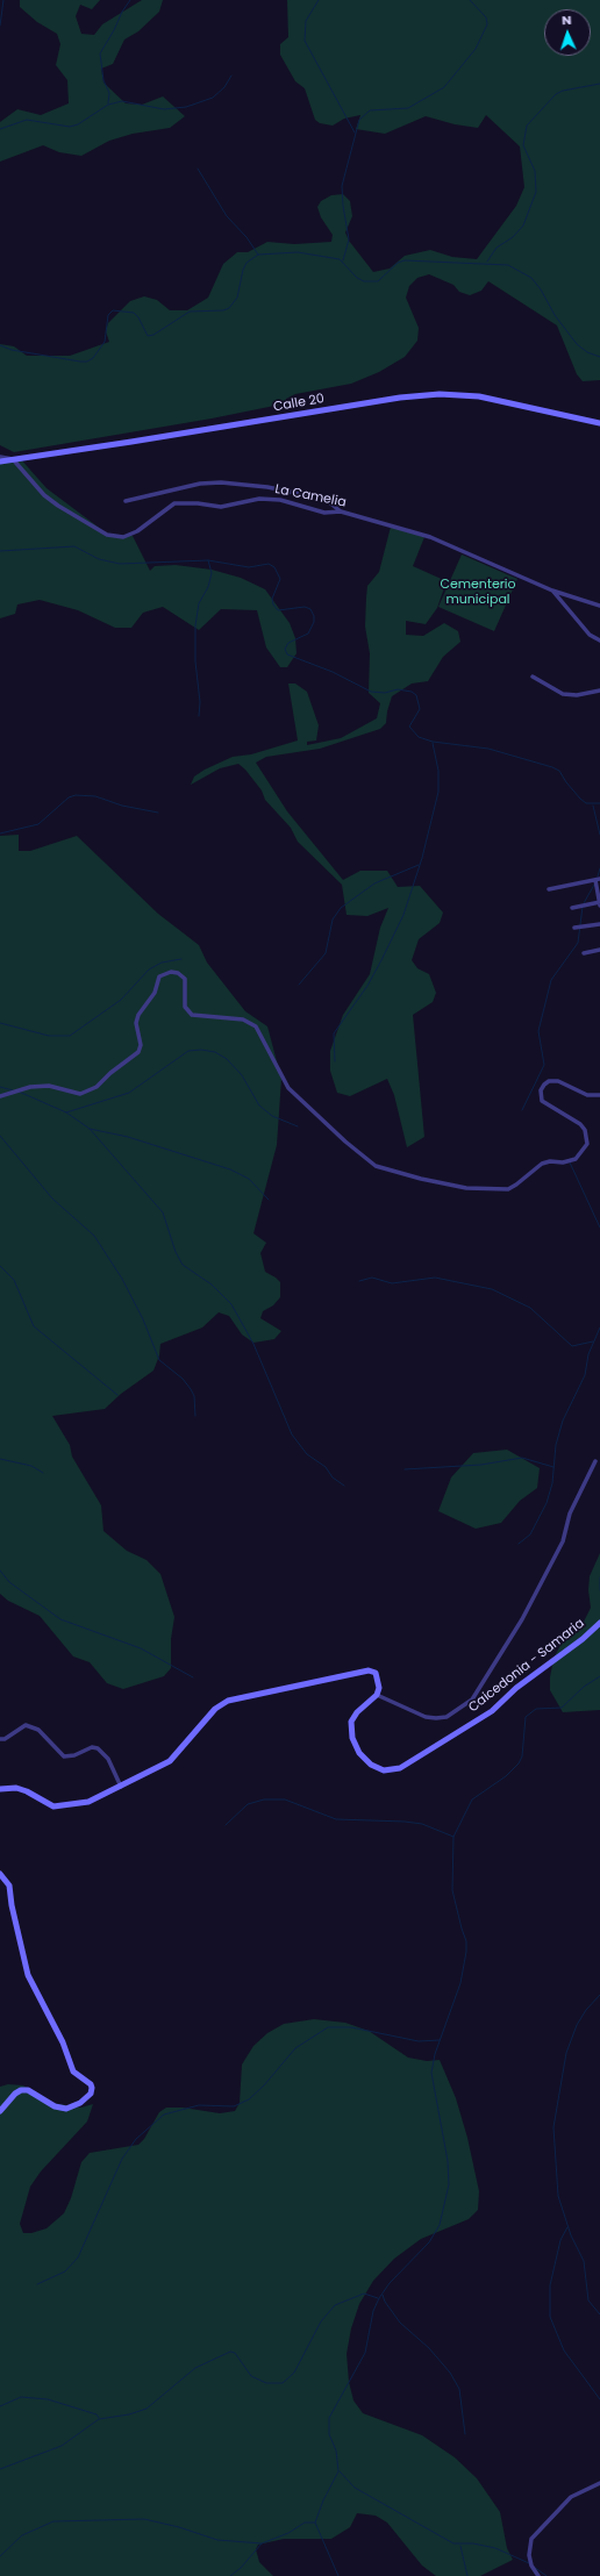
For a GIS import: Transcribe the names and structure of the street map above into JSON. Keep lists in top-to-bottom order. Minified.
{"streets":{"street":["Calle 20","La Camelia","Caicedonia - Samaria"]},"crossings":[["Calle 20","La Camelia"]],"parks":["Cementerio municipal"],"north":"top"}
